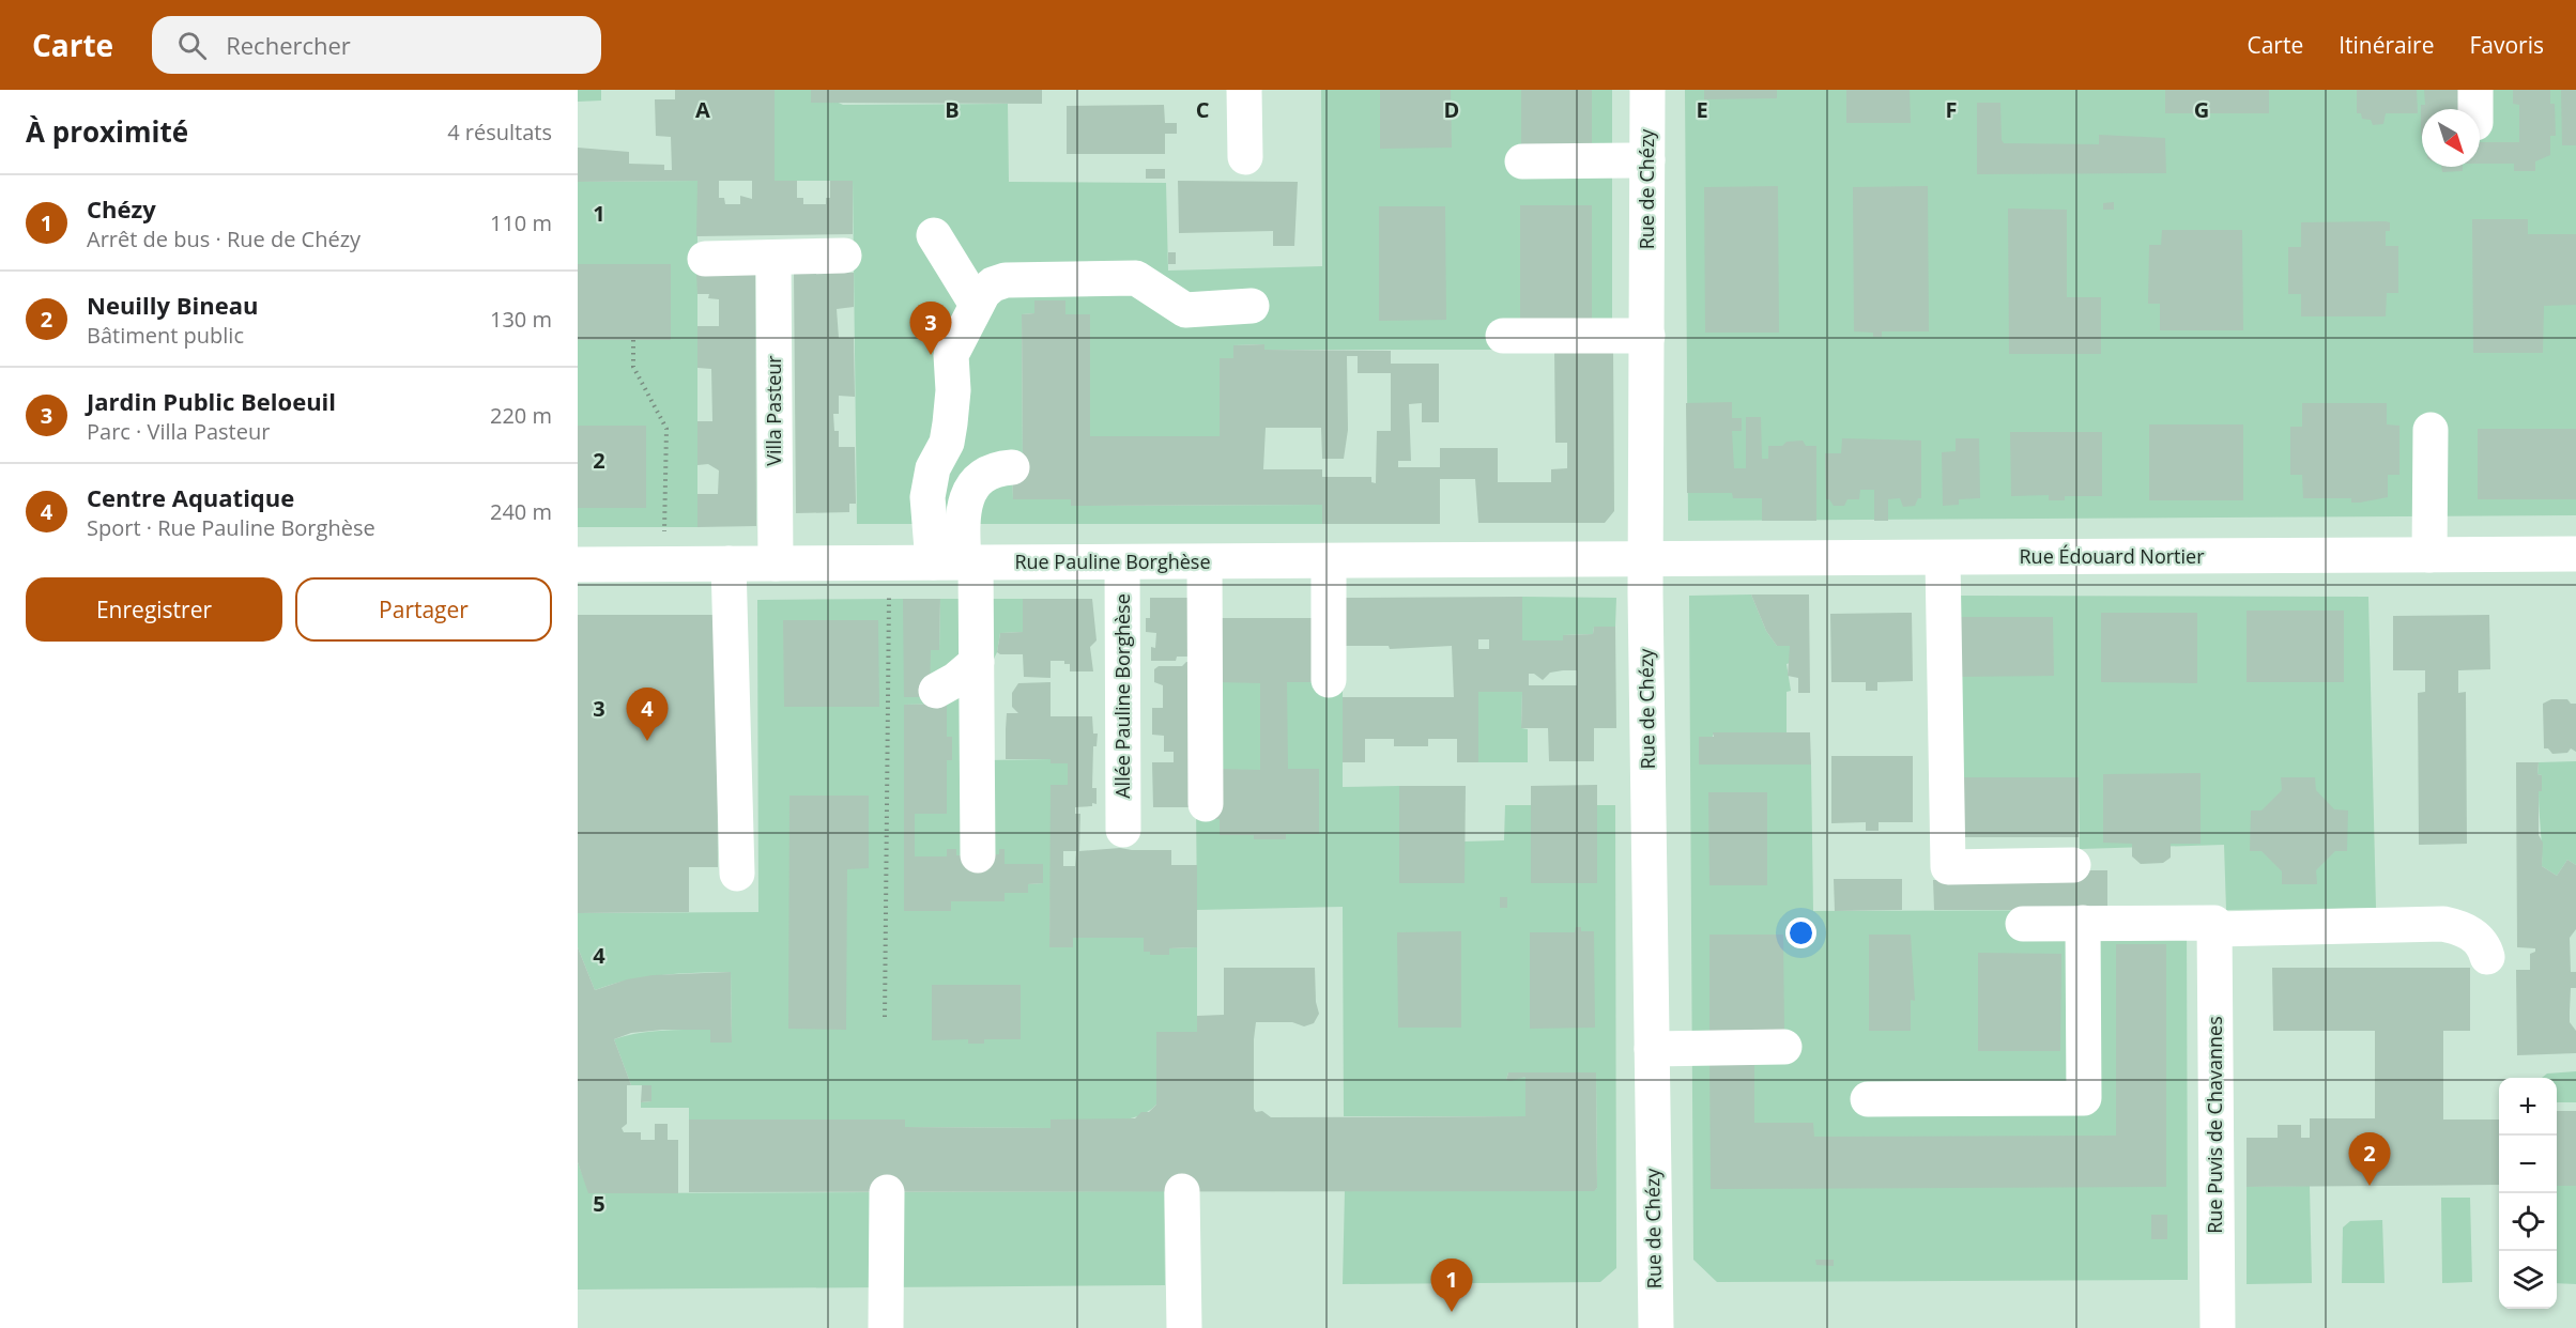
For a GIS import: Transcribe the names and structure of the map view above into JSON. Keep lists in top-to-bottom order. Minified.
{"streets":{"street":["Rue de Chézy","Villa Pasteur","Rue Édouard Nortier","Rue Pauline Borghèse","Allée Pauline Borghèse","Rue Puvis de Chavannes"]},"crossings":[["Rue de Chézy","Rue Édouard Nortier"],["Rue de Chézy","Rue Pauline Borghèse"],["Villa Pasteur","Rue Pauline Borghèse"],["Rue Édouard Nortier","Rue Pauline Borghèse"],["Rue Pauline Borghèse","Allée Pauline Borghèse"]],"north":"bottom right","page":{"header":"Carte","search":"Rechercher","nav":["Carte","Itinéraire","Favoris"],"heading":["À proximité","4 résultats"],"list":[{"mark":"1","name":"Chézy","note":"Arrêt de bus · Rue de Chézy","value":"110 m"},{"mark":"2","name":"Neuilly Bineau","note":"Bâtiment public","value":"130 m"},{"mark":"3","name":"Jardin Public Beloeuil","note":"Parc · Villa Pasteur","value":"220 m"},{"mark":"4","name":"Centre Aquatique","note":"Sport · Rue Pauline Borghèse","value":"240 m"}],"pins":["3","4","2","1"],"buttons":["Enregistrer","Partager"],"map_buttons":["+","−"]},"grid":{"columns":["A","B","C","D","E","F","G"],"rows":["1","2","3","4","5"]}}
